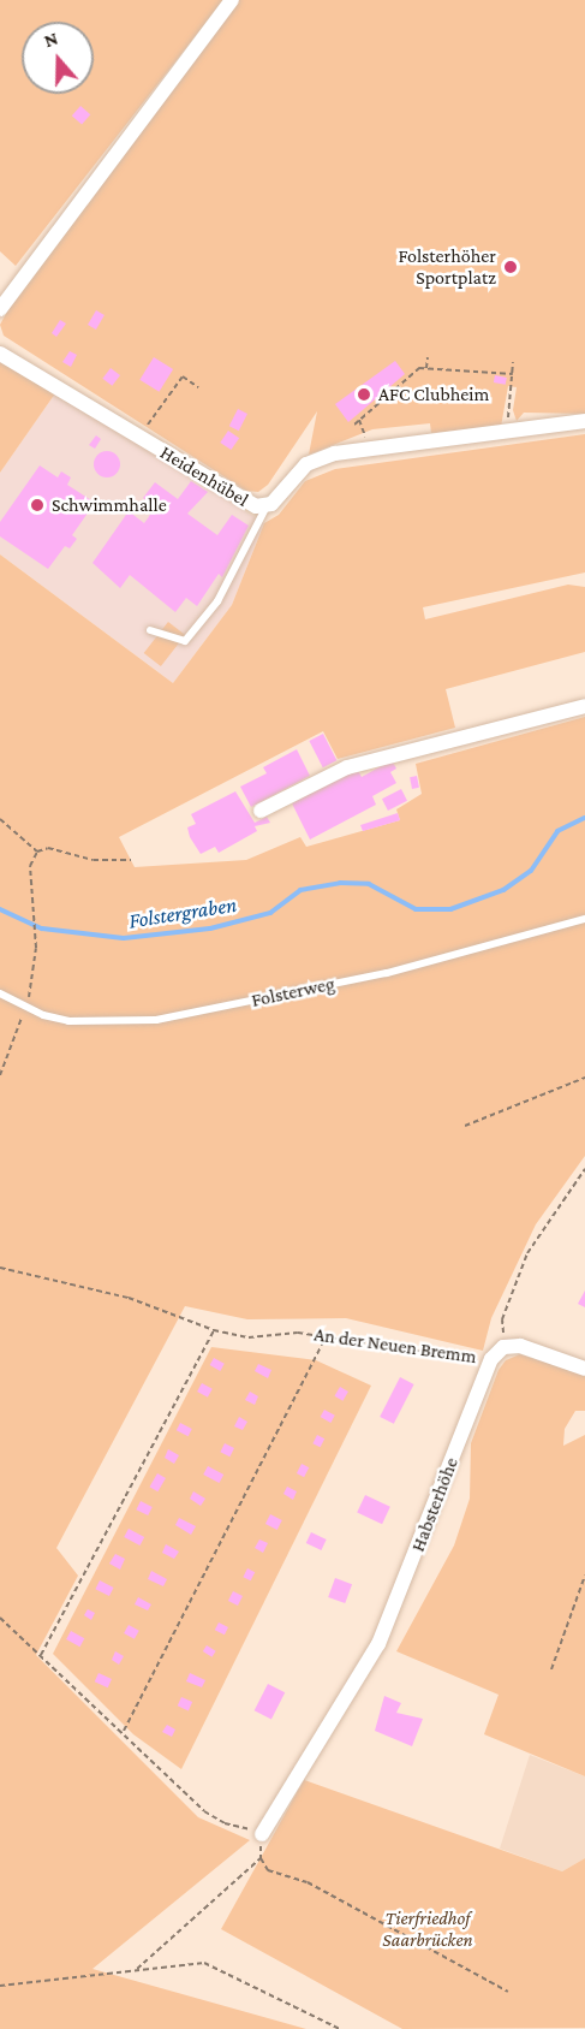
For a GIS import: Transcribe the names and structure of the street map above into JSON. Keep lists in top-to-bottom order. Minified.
{"streets":{"street":["Heidenhübel","An der Neuen Bremm","Habsterhöhe"],"lane":["Folsterweg"]},"crossings":[["An der Neuen Bremm","Habsterhöhe"]],"water":["Folstergraben"],"parks":["Tierfriedhof Saarbrücken"],"places":["Folsterhöher Sportplatz","AFC Clubheim","Schwimmhalle"],"north":"top"}
